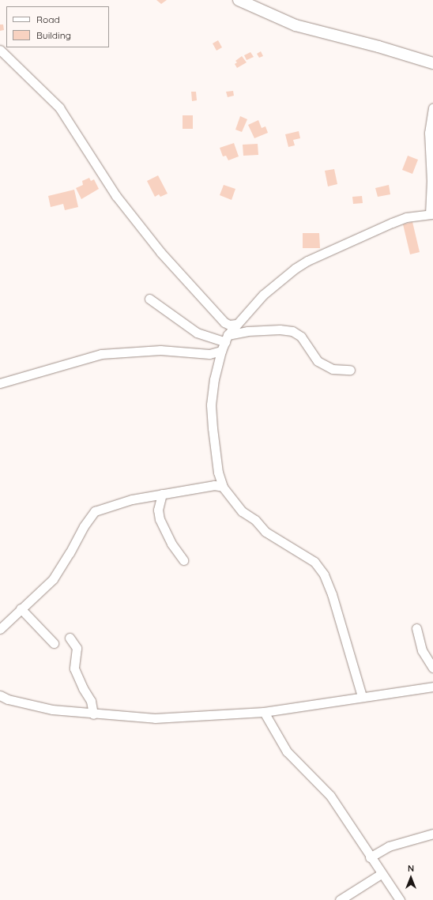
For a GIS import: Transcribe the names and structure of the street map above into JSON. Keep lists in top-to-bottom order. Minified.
{"legend":["Road","Building"],"north":"top"}
